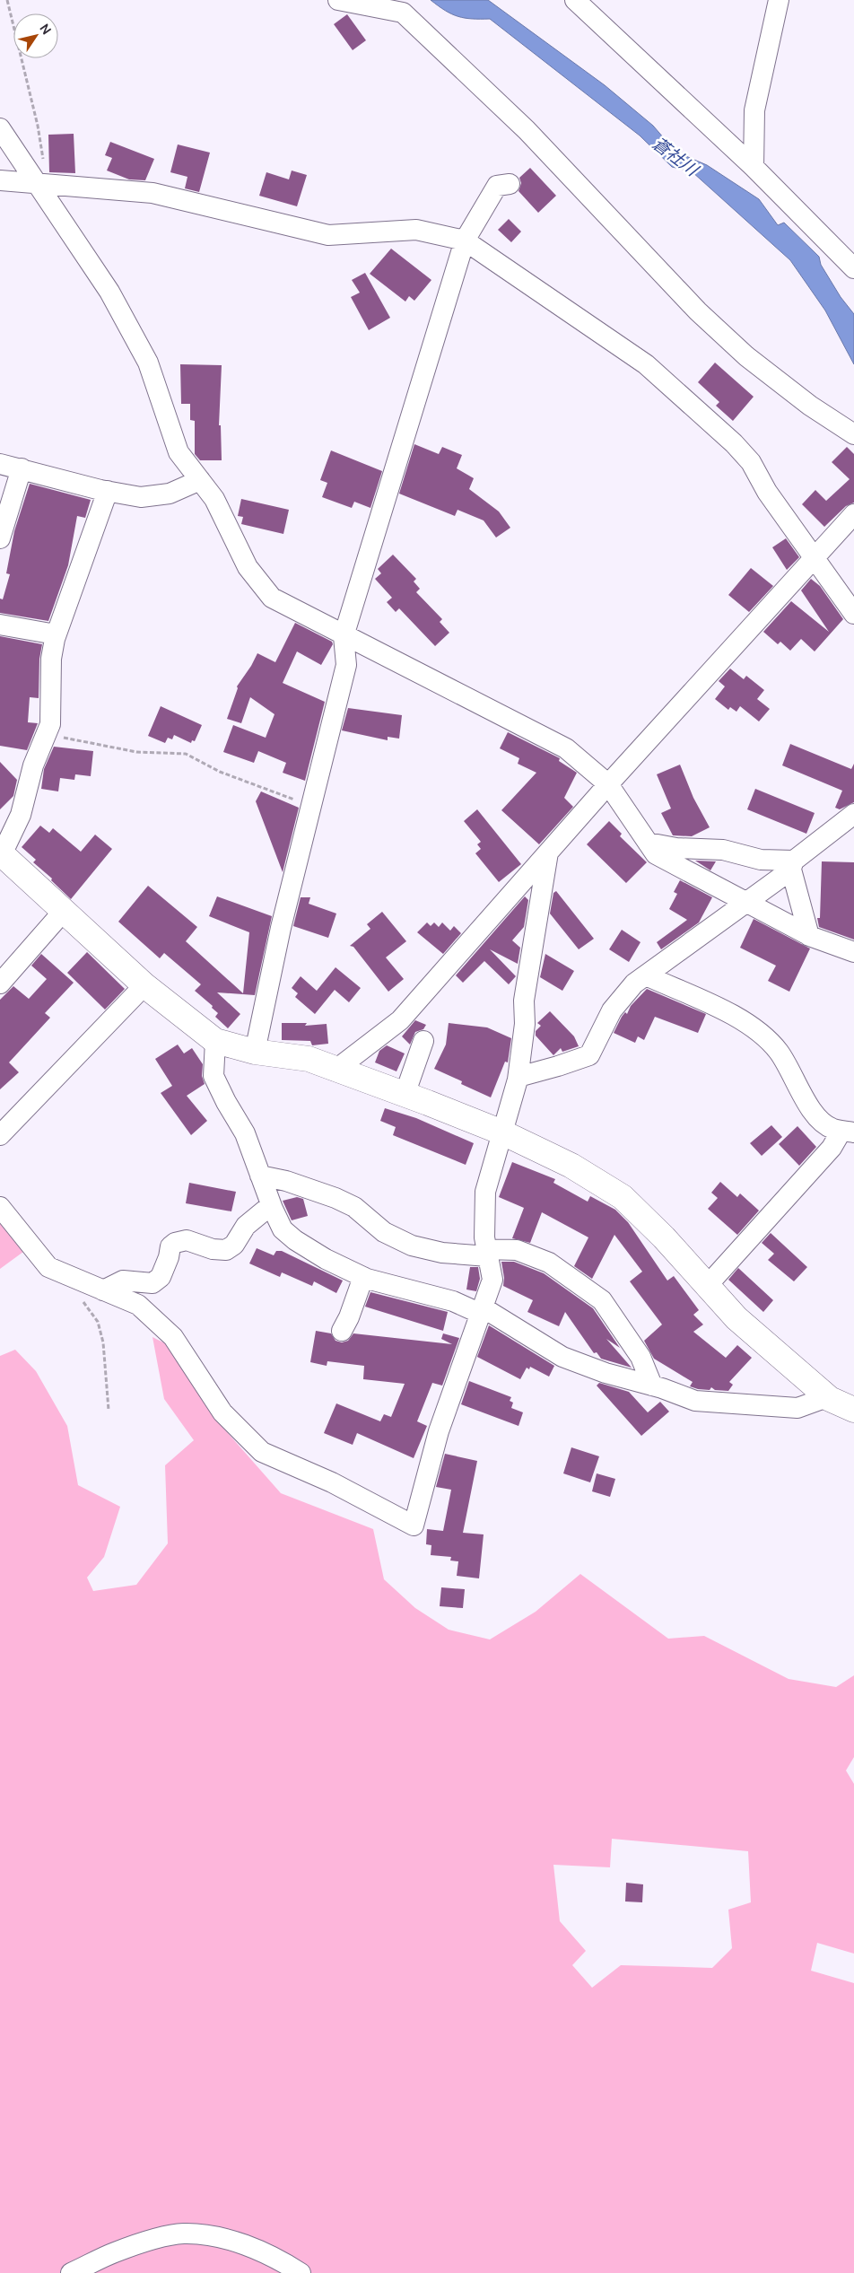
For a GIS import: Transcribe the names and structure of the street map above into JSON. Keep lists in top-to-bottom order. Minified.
{"water":["蒼社川"],"north":"top right"}
